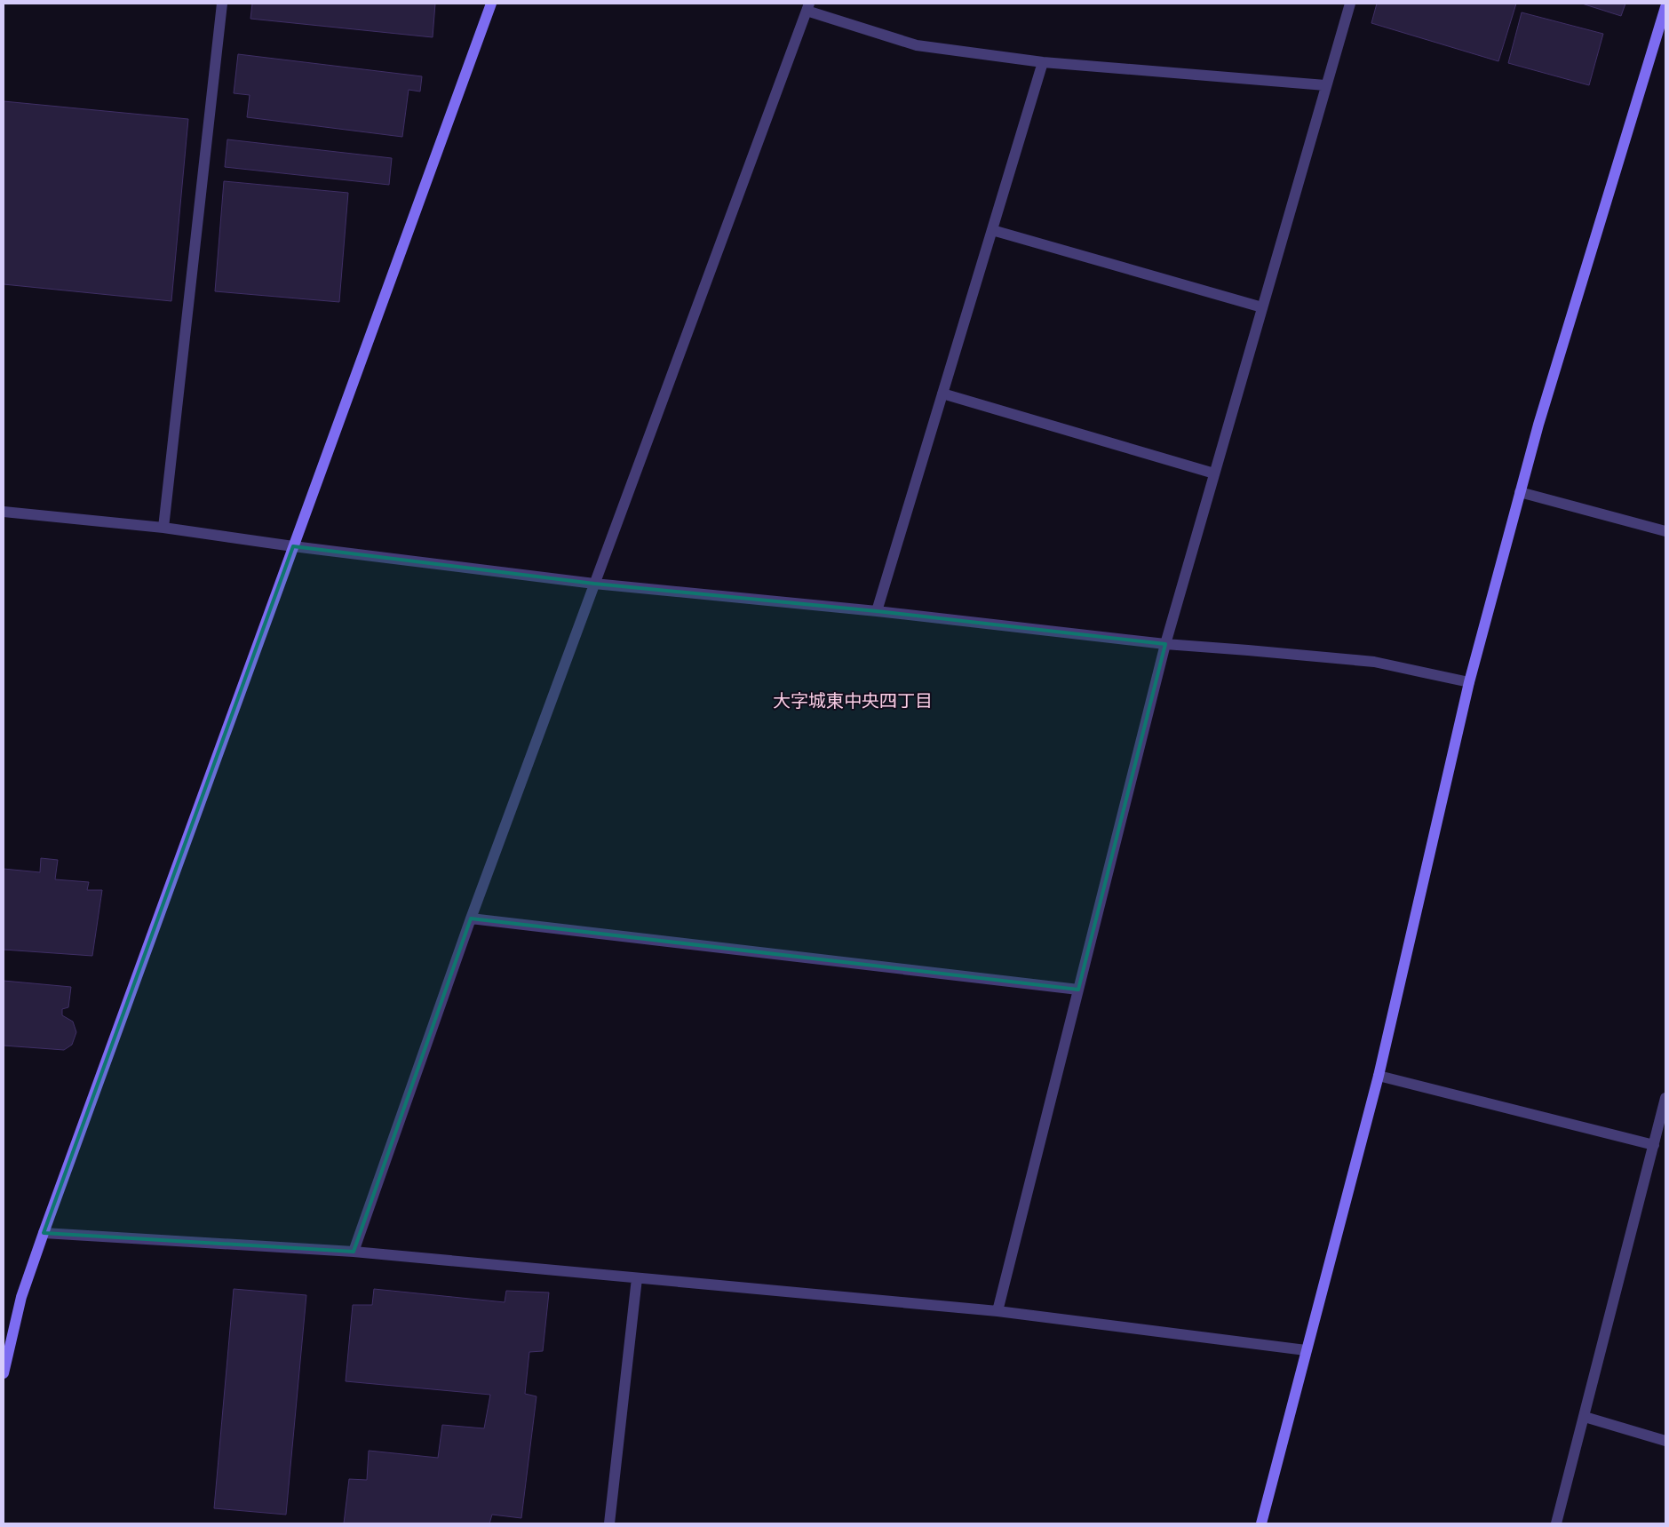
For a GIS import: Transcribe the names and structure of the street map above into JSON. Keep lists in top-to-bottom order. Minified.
{"districts":["大字城東中央四丁目"]}
